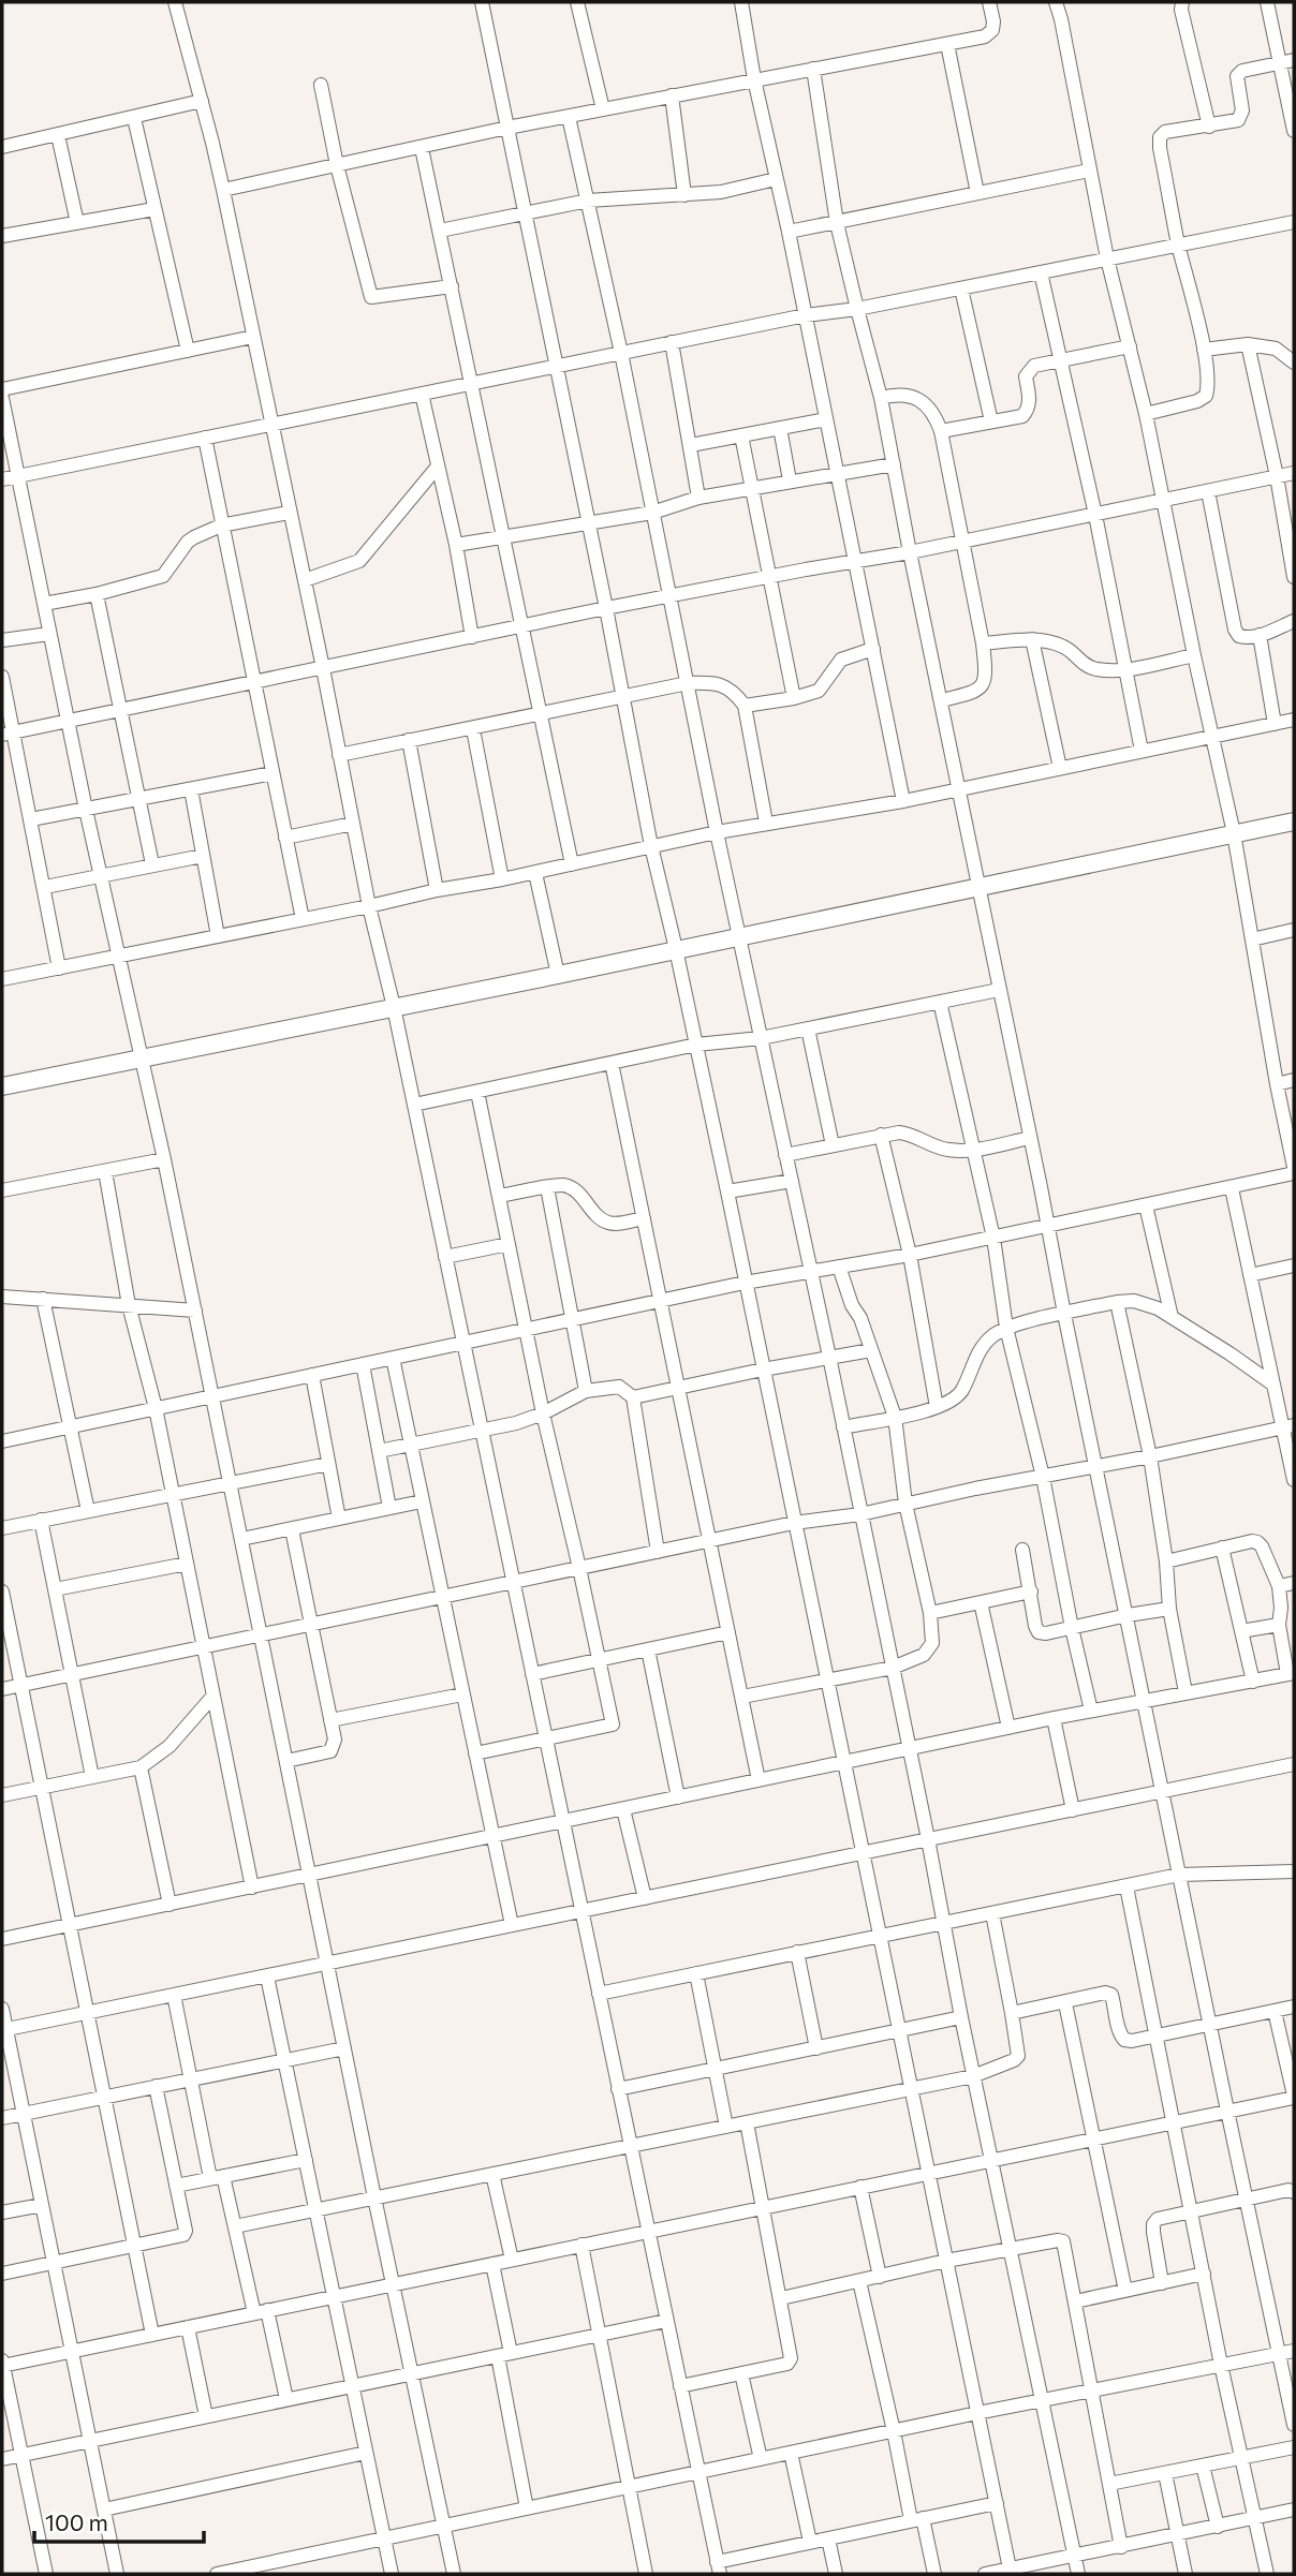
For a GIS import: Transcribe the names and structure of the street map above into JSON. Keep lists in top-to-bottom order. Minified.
{"scale_bar":"100 m"}
